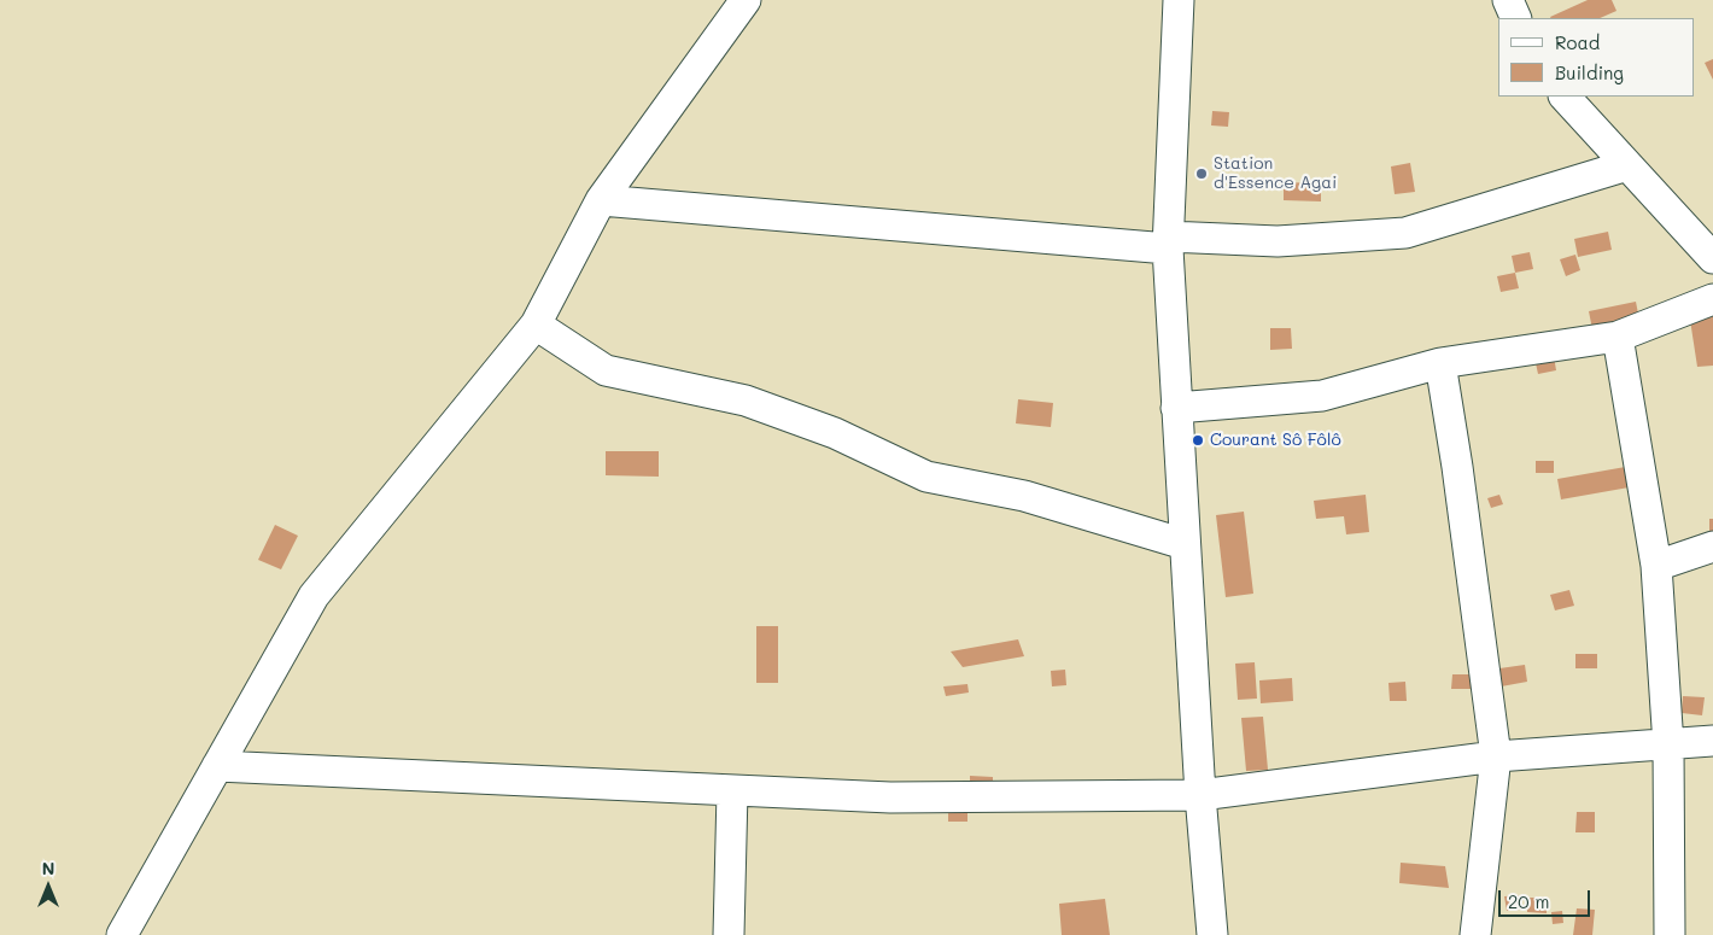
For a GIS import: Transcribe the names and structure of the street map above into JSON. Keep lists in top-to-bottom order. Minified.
{"places":["Station d'Essence Agai","Courant Sô Fôlô"],"legend":["Road","Building"],"scale_bar":"20 m","north":"top"}
